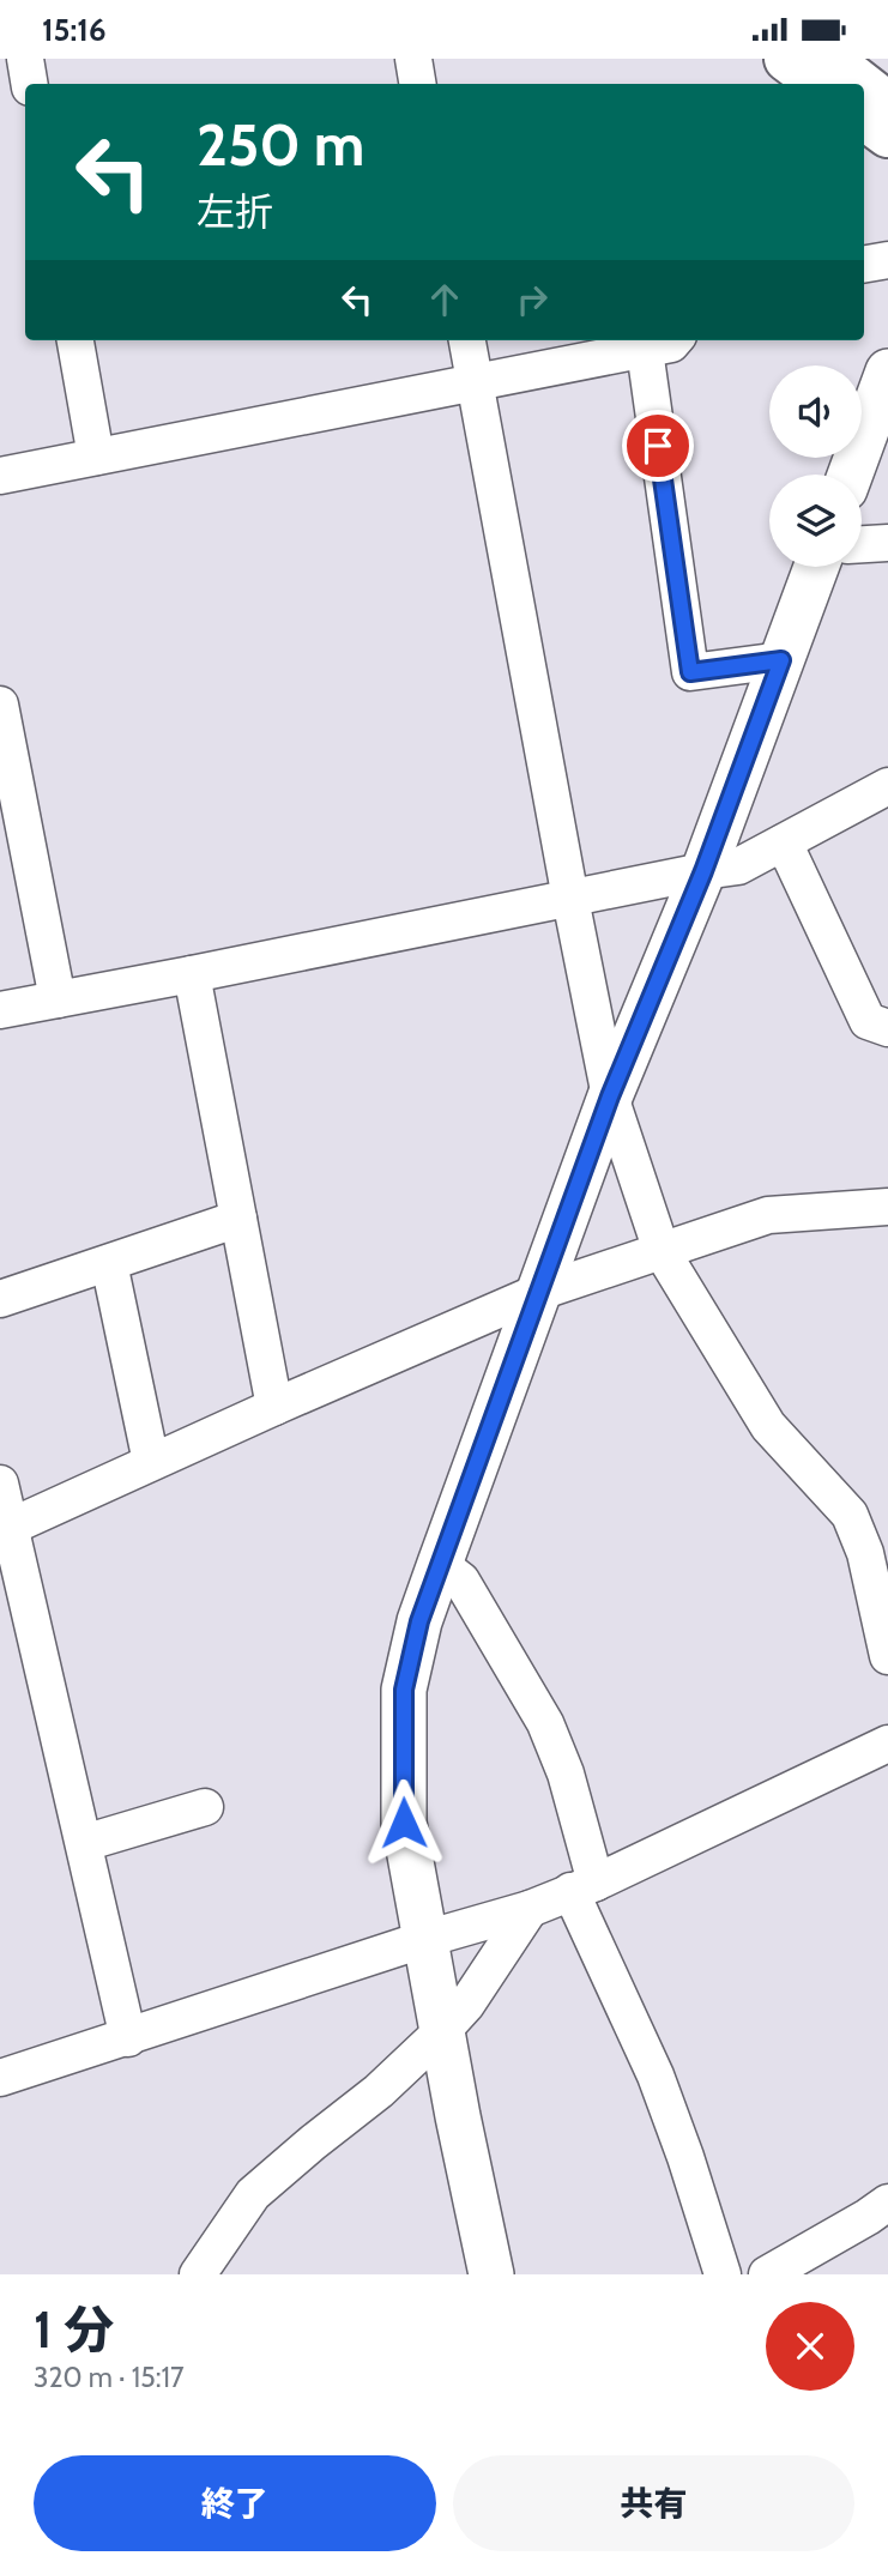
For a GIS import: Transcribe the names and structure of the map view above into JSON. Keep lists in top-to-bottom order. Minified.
{"page":{"status":"15:16","turn":["250 m","左折"],"heading":["1 分","320 m · 15:17"],"buttons":["終了","共有"]}}
